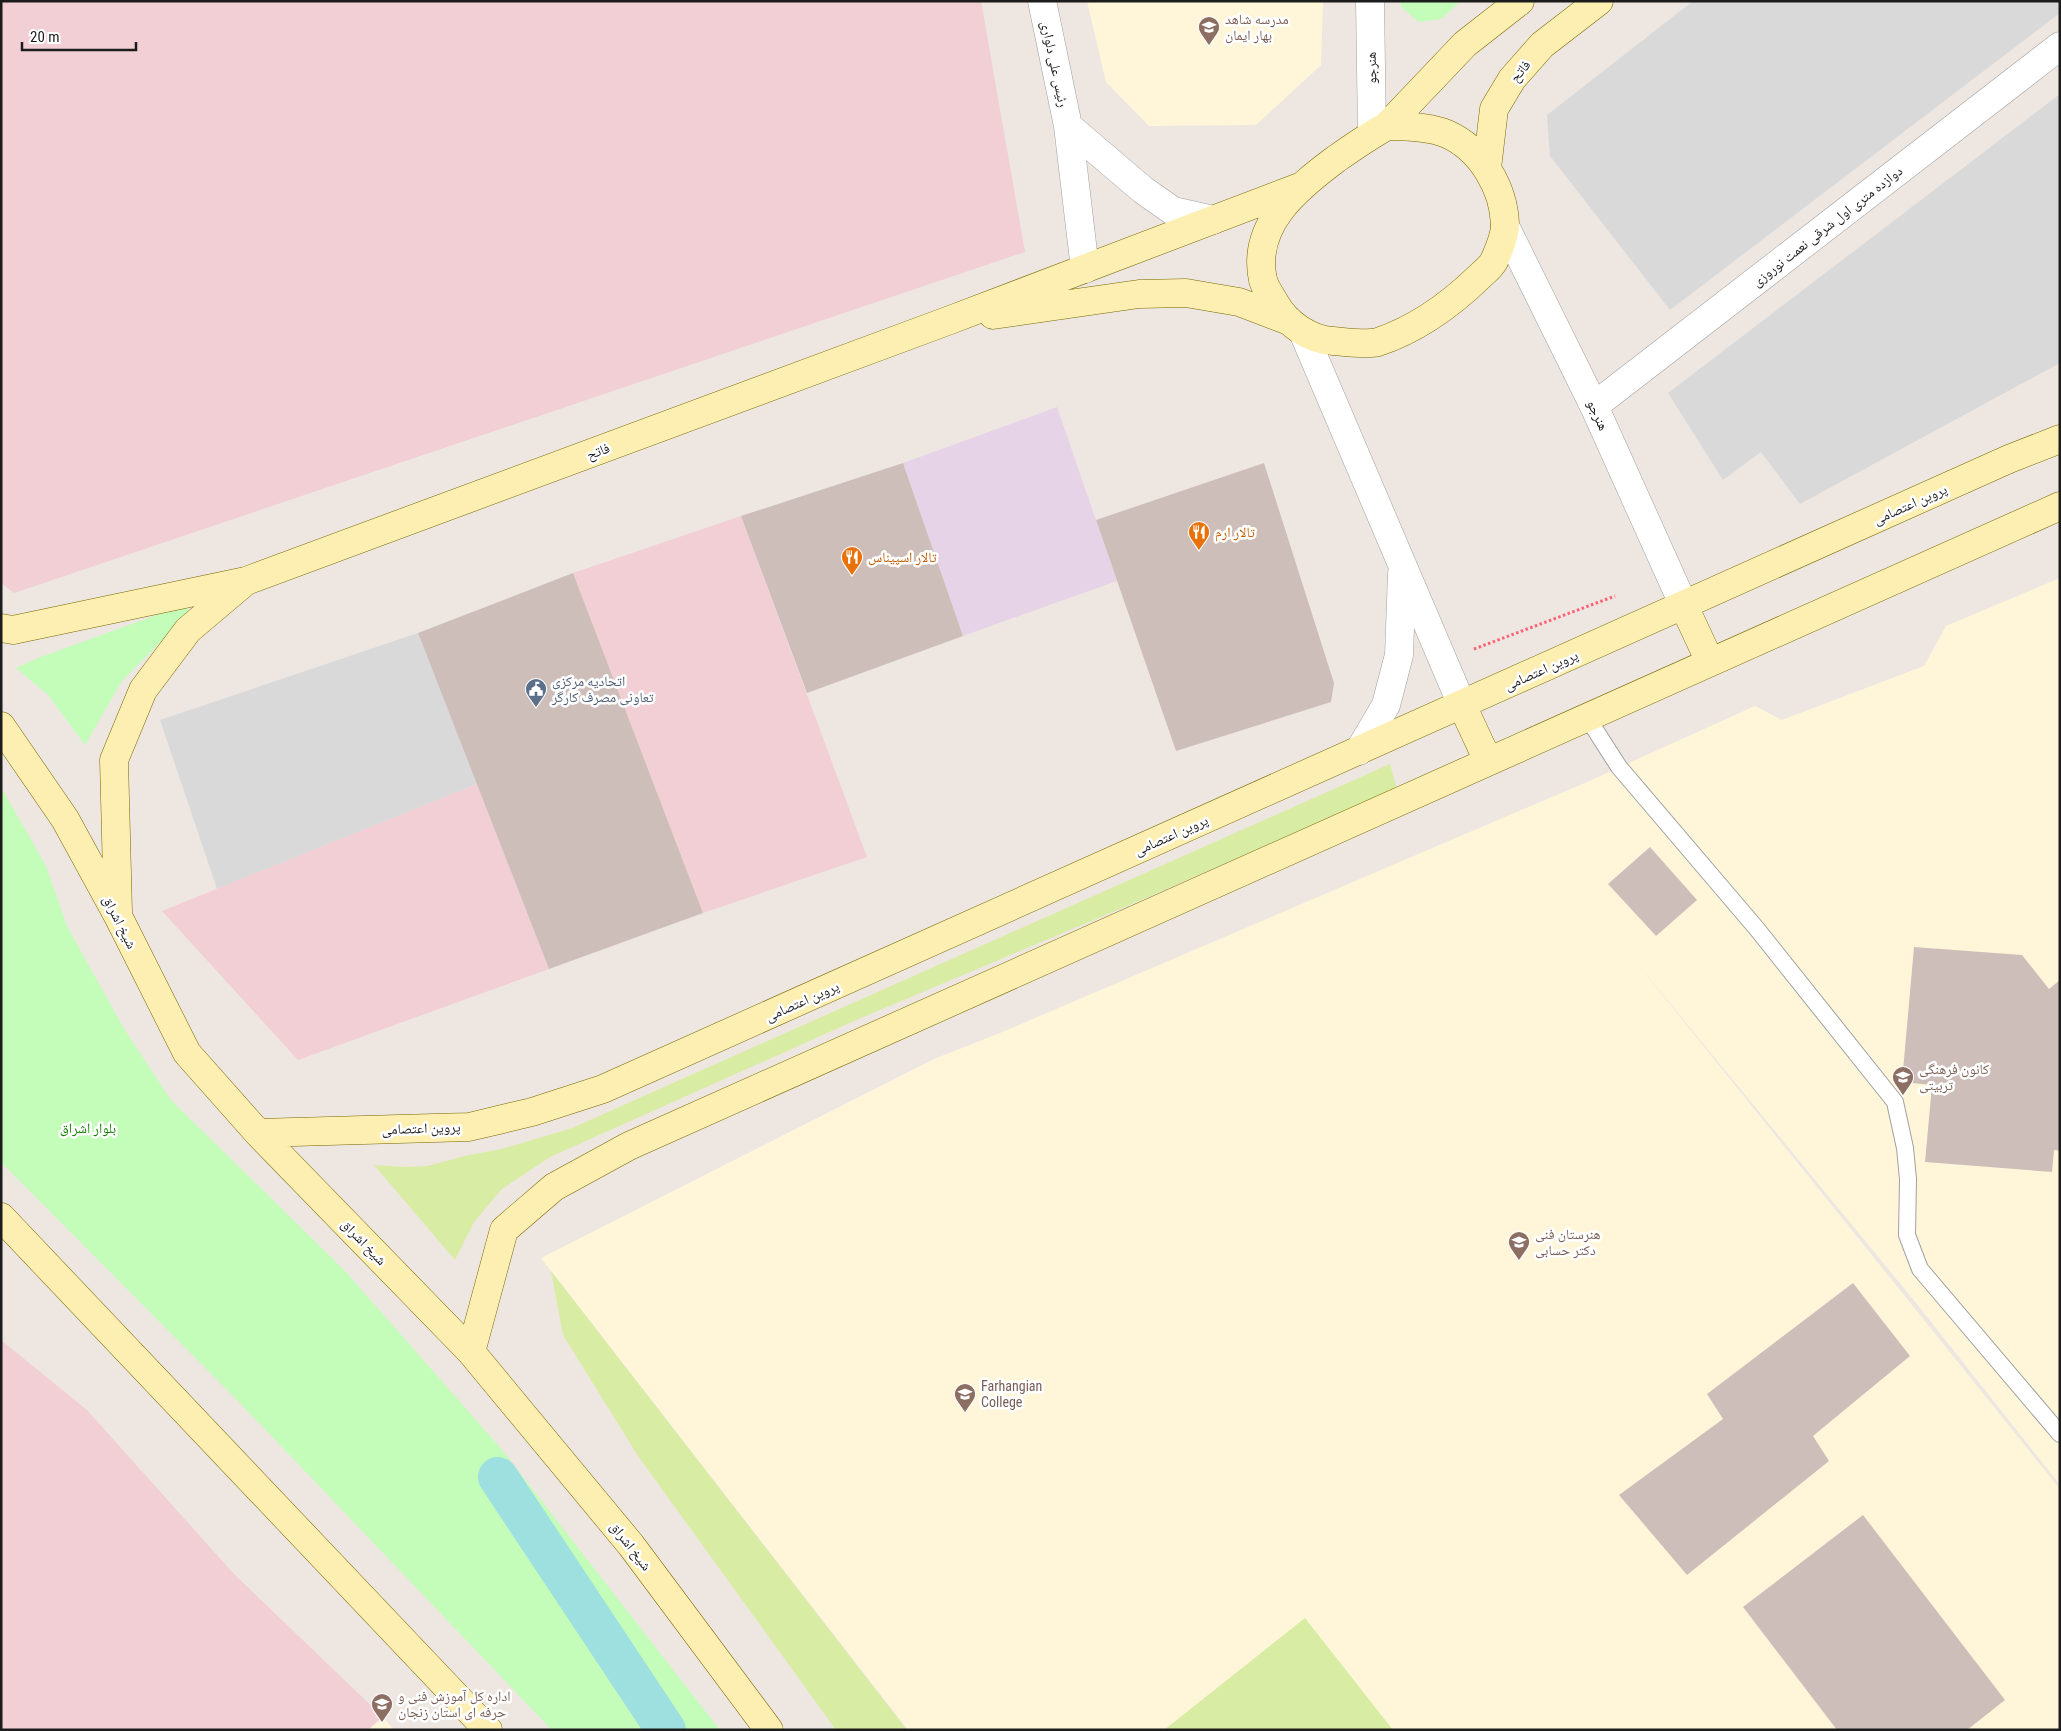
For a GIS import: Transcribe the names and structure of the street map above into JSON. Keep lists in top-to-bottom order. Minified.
{"streets":{"main road":["فاتح","پروین اعتصامی","شیخ اشراق"],"street":["رئیس علی دلواری","هنرجو","دوازده متری اول شرقی نعمت نوروزی"]},"crossings":[["هنرجو","دوازده متری اول شرقی نعمت نوروزی"],["هنرجو","پروین اعتصامی"],["پروین اعتصامی","شیخ اشراق"]],"parks":["بلوار اشراق"],"places":{"school or university":["مدرسه شاهد بهار ایمان","کانون فرهنگی تربیتی","هنرستان فنی دکتر حسابی","Farhangian College","اداره کل آموزش فنی و حرفه ای استان زنجان"],"restaurant":["تالار ارم","تالار اسپیناس"],"public building":["اتحادیه مرکزی تعاونی مصرف کارگر"]},"scale_bar":"20 m"}
